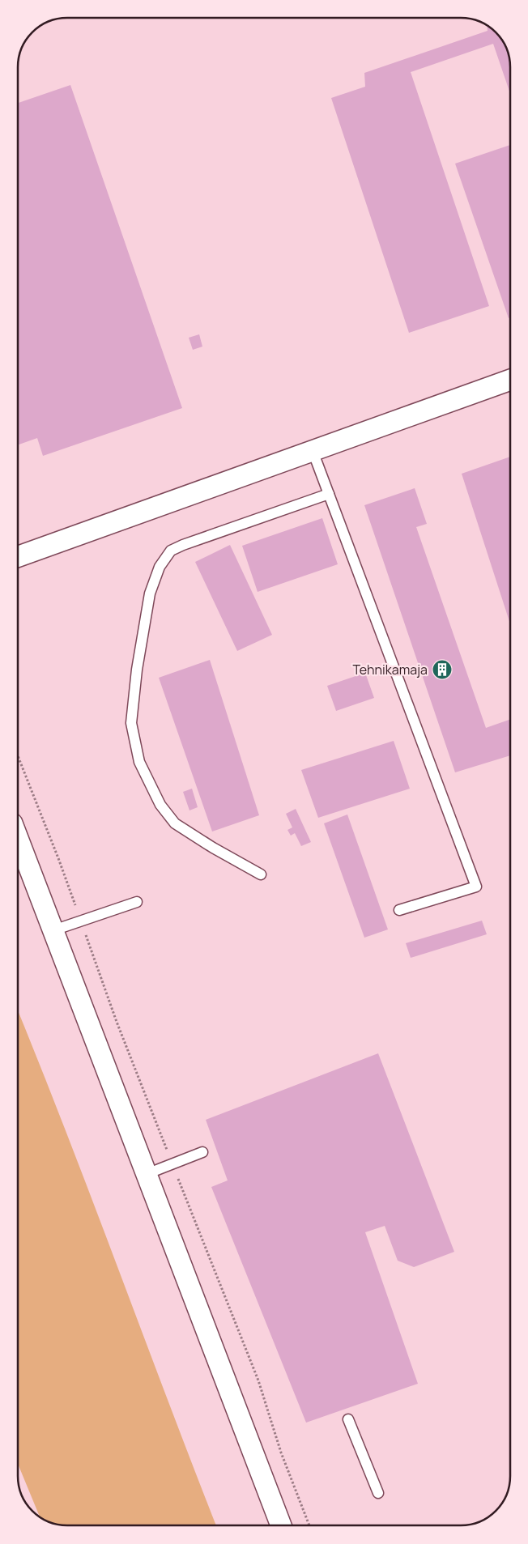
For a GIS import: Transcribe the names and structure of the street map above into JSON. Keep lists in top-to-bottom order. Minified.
{"places":{"building":["Tehnikamaja"]}}
